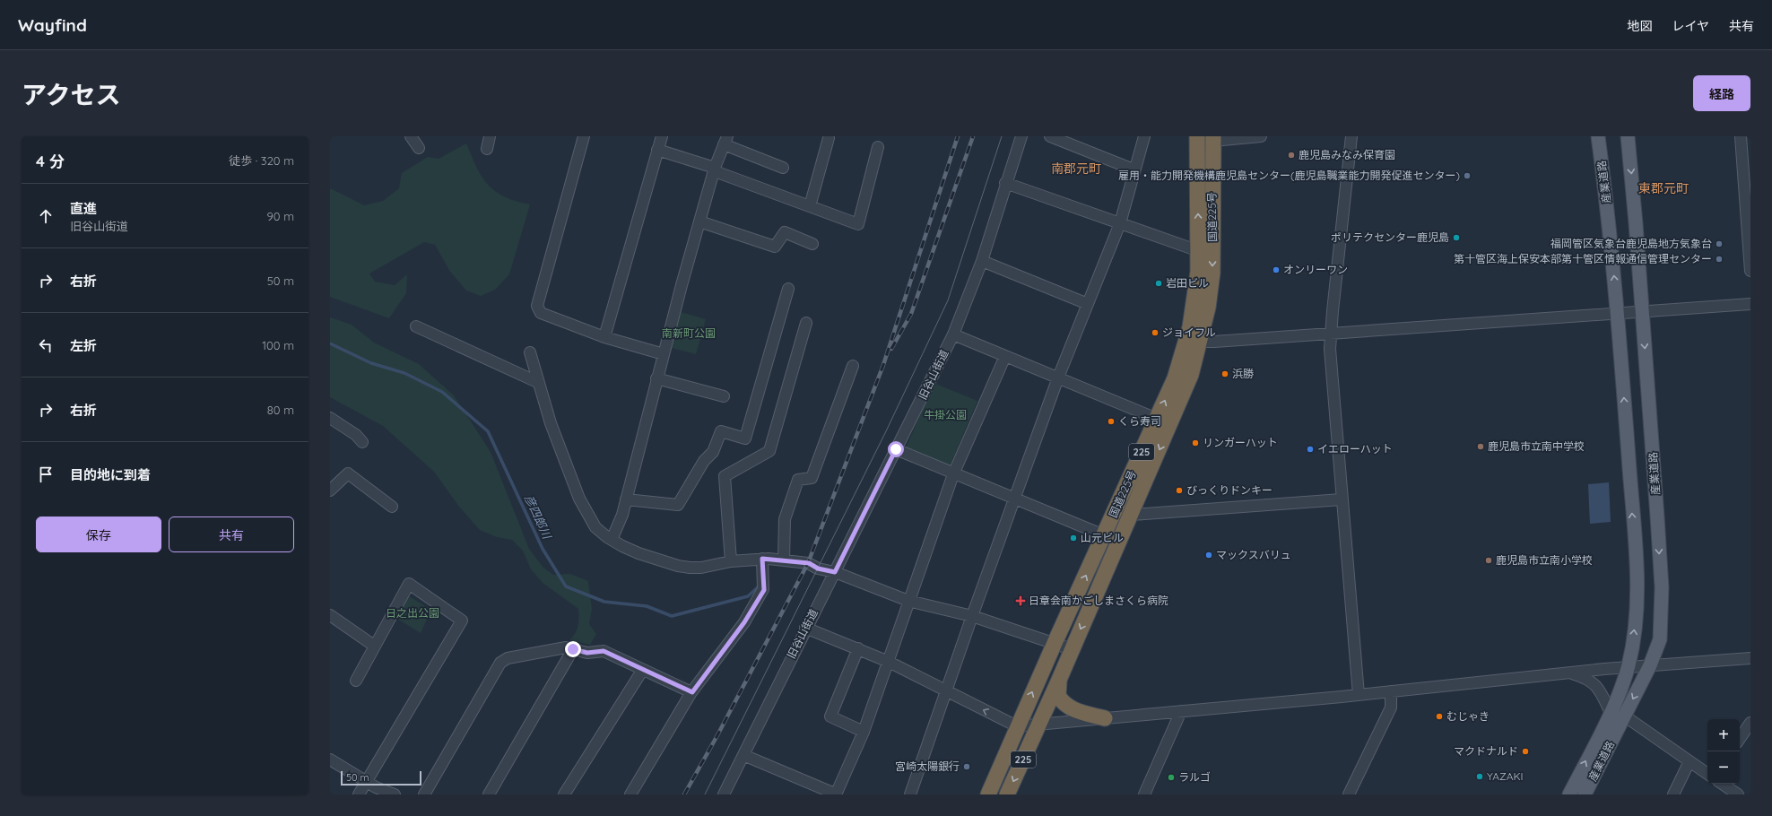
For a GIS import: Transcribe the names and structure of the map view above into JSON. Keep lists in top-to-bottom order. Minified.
{"streets":{"highway":["国道225号","225"],"main road":["産業道路"],"street":["旧谷山街道"]},"districts":["南郡元町","東郡元町"],"water":["彦四郎川"],"parks":["南新町公園","牛掛公園","日之出公園"],"places":{"other":["鹿児島みなみ保育園","雇用・能力開発機構鹿児島センター(鹿児島職業能力開発促進センター)","ポリテクセンター鹿児島","福岡管区気象台鹿児島地方気象台","第十管区海上保安本部第十管区情報通信管理センター","オンリーワン","岩田ビル","ジョイフル","浜勝","くら寿司","リンガーハット","鹿児島市立南中学校","イエローハット","びっくりドンキー","山元ビル","マックスバリュ","鹿児島市立南小学校","むじゃき","マクドナルド","宮崎太陽銀行","YAZAKI","ラルゴ"],"health":["日章会南かごしまさくら病院"]},"scale_bar":"50 m","page":{"header":"Wayfind","nav":["地図","レイヤ","共有"],"title":"アクセス","buttons":["経路",["保存","共有"]],"heading":["4 分","徒歩 · 320 m"],"list":[["直進","旧谷山街道","90 m"],["右折","50 m"],["左折","100 m"],["右折","80 m"],"目的地に到着"],"map_buttons":["+","−"],"scale":"50 m"}}
